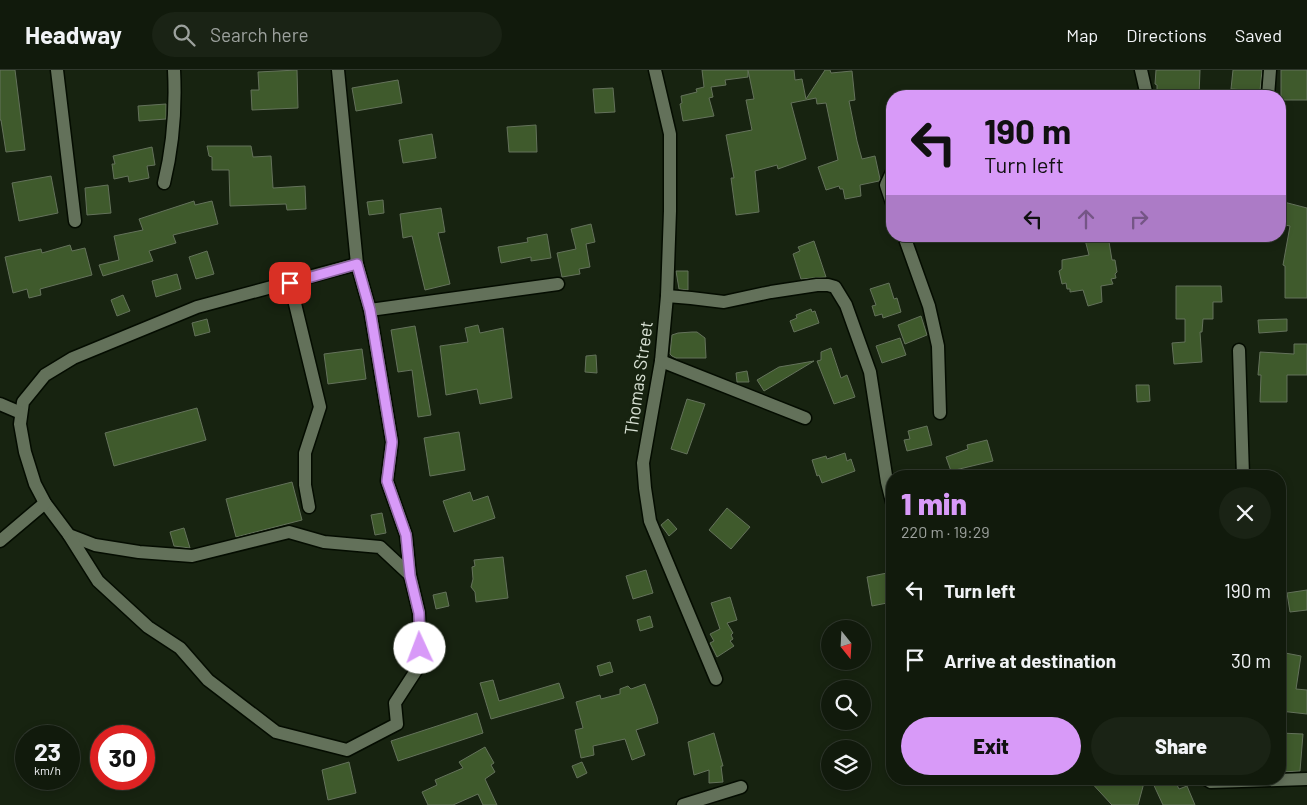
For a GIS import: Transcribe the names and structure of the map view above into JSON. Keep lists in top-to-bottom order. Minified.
{"streets":{"street":["Thomas Street"]},"north":"bottom","page":{"header":"Headway","search":"Search here","nav":["Map","Directions","Saved"],"turn":["190 m","Turn left"],"heading":["1 min","220 m · 19:29"],"list":[{"name":"Turn left","value":"190 m"},{"name":"Arrive at destination","value":"30 m"}],"buttons":["Exit","Share"],"speed":"23 km/h","limit":"30"}}
